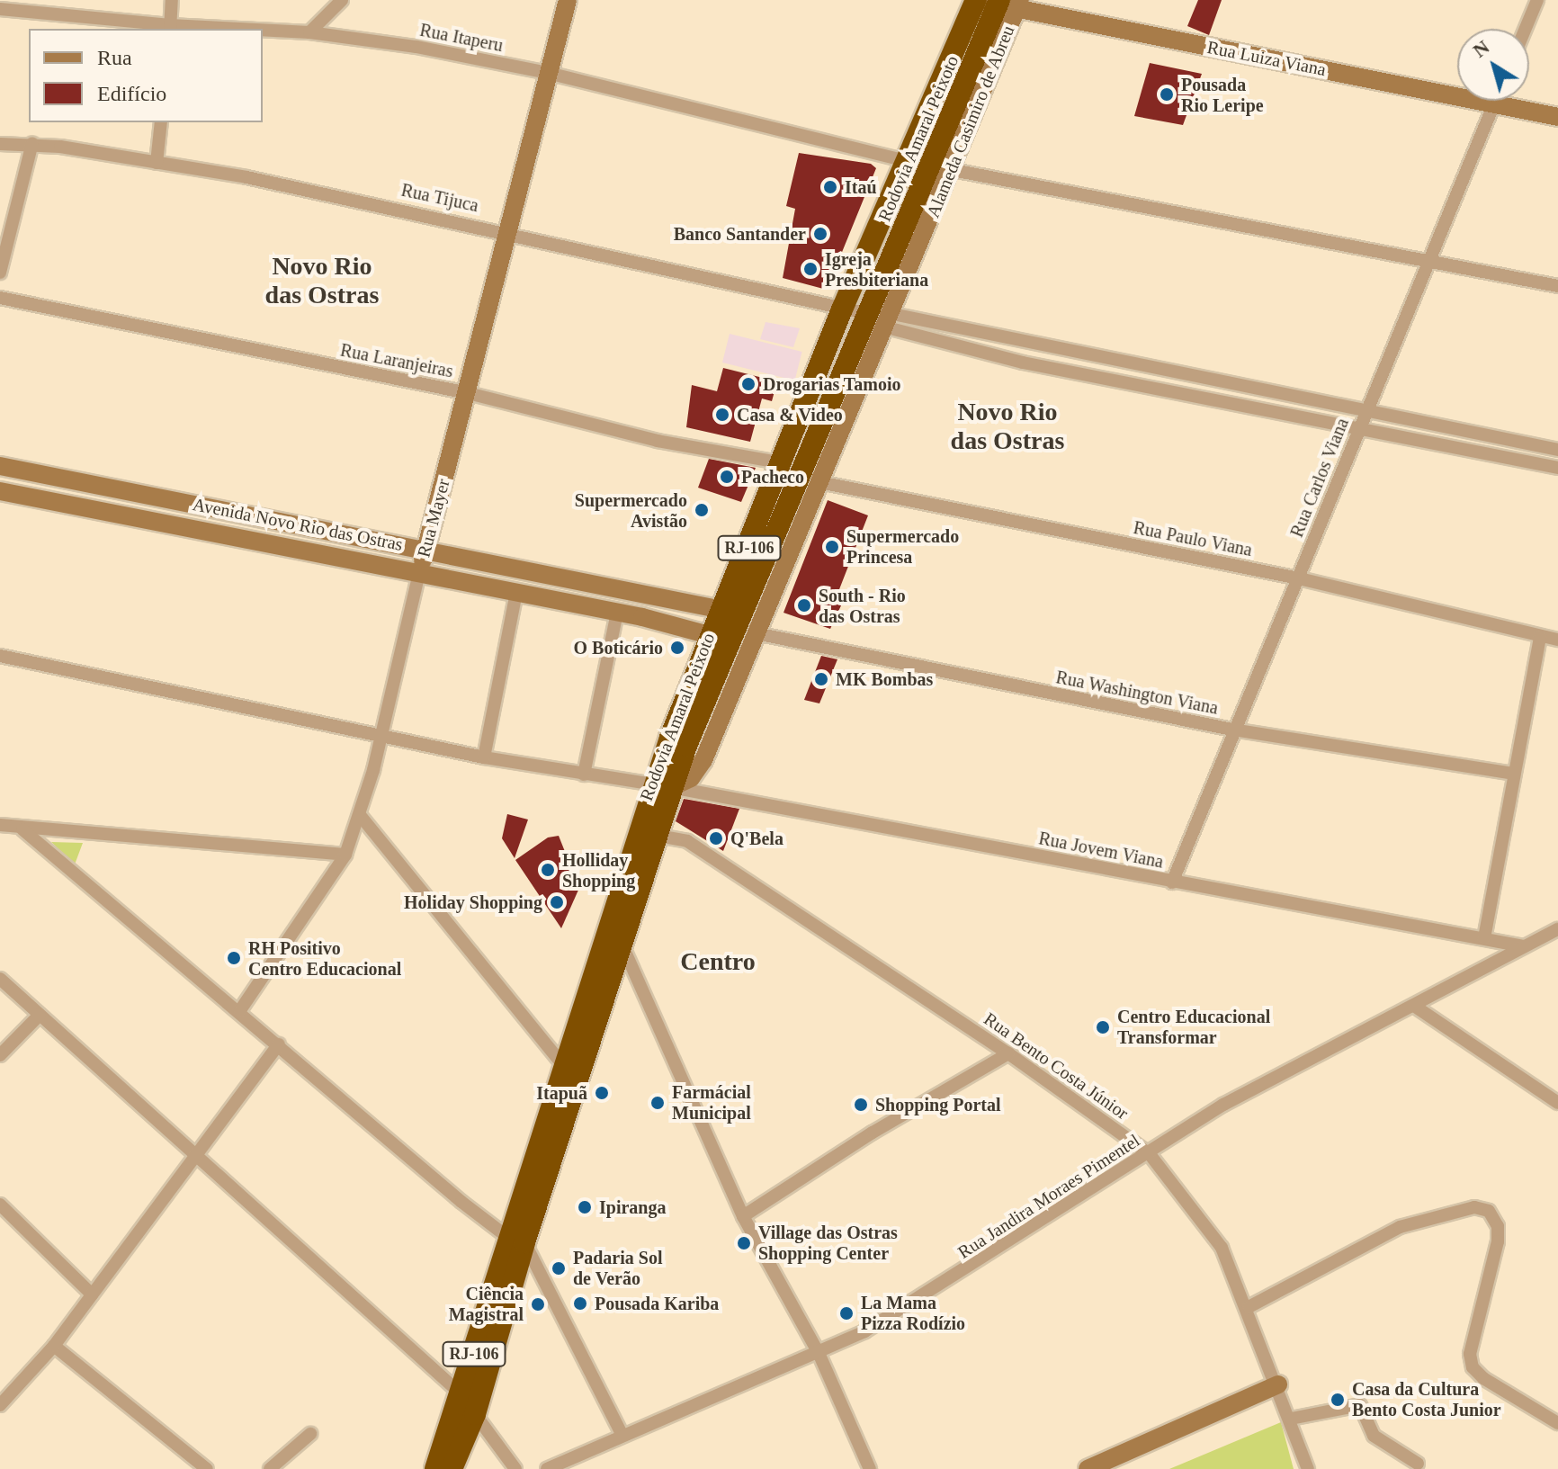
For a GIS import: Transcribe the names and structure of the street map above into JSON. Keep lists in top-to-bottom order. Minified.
{"streets":{"highway":["Rodovia Amaral Peixoto","RJ-106"],"street":["Rua Itaperu","Rua Luiza Viana","Alameda Casimiro de Abreu","Rua Tijuca","Rua Laranjeiras","Rua Carlos Viana","Rua Mayer","Avenida Novo Rio das Ostras","Rua Paulo Viana","Rua Washington Viana","Rua Jovem Viana","Rua Bento Costa Júnior","Rua Jandira Moraes Pimentel"]},"crossings":[["Rua Itaperu","Rodovia Amaral Peixoto"],["Rua Itaperu","Rua Mayer"],["Rua Luiza Viana","Alameda Casimiro de Abreu"],["Rua Luiza Viana","Rodovia Amaral Peixoto"],["Rua Luiza Viana","Rua Carlos Viana"],["Alameda Casimiro de Abreu","Rodovia Amaral Peixoto"],["Alameda Casimiro de Abreu","Rua Paulo Viana"],["Alameda Casimiro de Abreu","Rua Washington Viana"],["Alameda Casimiro de Abreu","Rua Jovem Viana"],["Rodovia Amaral Peixoto","Rua Tijuca"],["Rodovia Amaral Peixoto","Rua Laranjeiras"],["Rodovia Amaral Peixoto","Avenida Novo Rio das Ostras"],["Rodovia Amaral Peixoto","Rua Jovem Viana"],["Rodovia Amaral Peixoto","Rua Bento Costa Júnior"],["Rua Tijuca","Rua Mayer"],["Rua Laranjeiras","Rua Mayer"],["Rua Carlos Viana","Rua Paulo Viana"],["Rua Carlos Viana","Rua Washington Viana"],["Rua Carlos Viana","Rua Jovem Viana"],["Rua Mayer","Avenida Novo Rio das Ostras"],["Rua Mayer","Rua Jovem Viana"],["Rua Jovem Viana","Rua Jandira Moraes Pimentel"],["Rua Bento Costa Júnior","Rua Jandira Moraes Pimentel"]],"districts":["Novo Rio das Ostras","Novo Rio das Ostras","Centro"],"places":["Pousada Rio Leripe","Itaú","Banco Santander","Igreja Presbiteriana","Drogarias Tamoio","Casa & Video","Pacheco","Supermercado Avistão","Supermercado Princesa","South - Rio das Ostras","O Boticário","MK Bombas","Q'Bela","Holliday Shopping","Holiday Shopping","RH Positivo Centro Educacional","Centro Educacional Transformar","Itapuã","Farmácial Municipal","Shopping Portal","Ipiranga","Village das Ostras Shopping Center","Padaria Sol de Verão","Pousada Kariba","Ciência Magistral","La Mama Pizza Rodízio","Casa da Cultura Bento Costa Junior"],"legend":["Rua","Edifício"],"north":"top left"}
